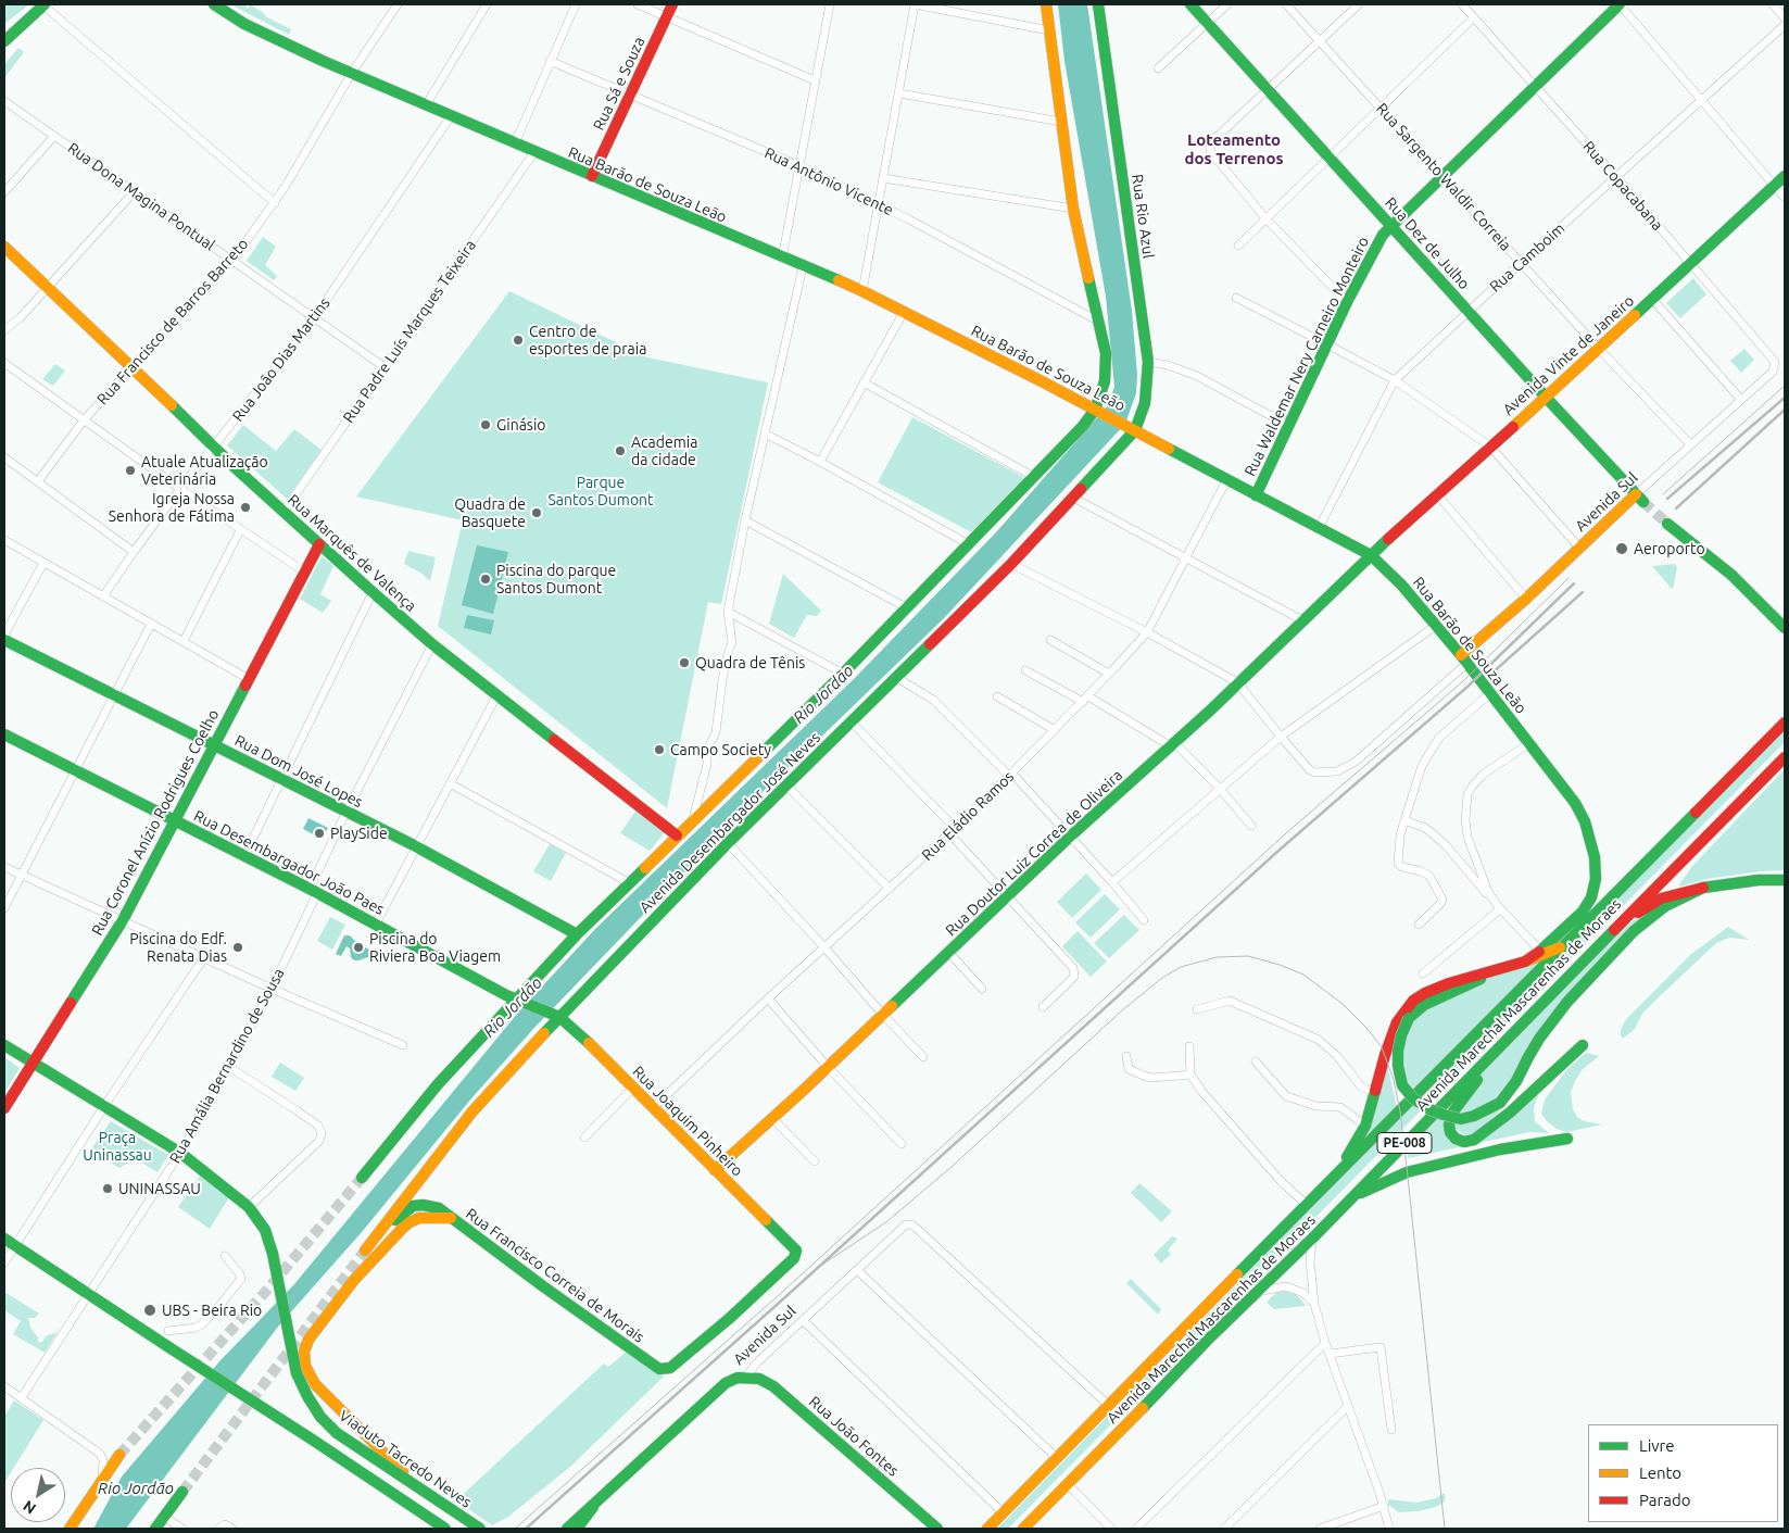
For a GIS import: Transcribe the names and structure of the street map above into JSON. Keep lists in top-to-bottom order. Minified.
{"streets":{"main road":["Rua Sá e Souza","Rua Barão de Souza Leão","Rua Rio Azul","Rua Dez de Julho","Avenida Vinte de Janeiro","Rua Waldemar Nery Carneiro Monteiro","Avenida Sul","Rua Marquês de Valença","Rua Dom José Lopes","Rua Coronel Anízio Rodrigues Coelho","Avenida Desembargador José Neves","Rua Doutor Luiz Correa de Oliveira","Rua Desembargador João Paes","Avenida Marechal Mascarenhas de Moraes","Rua Joaquim Pinheiro","PE-008","Rua Francisco Correia de Morais","Rua João Fontes","Viaduto Tacredo Neves"],"street":["Rua Sargento Waldir Correia","Rua Antônio Vicente","Rua Copacabana","Rua Dona Magina Pontual","Rua Camboim","Rua Francisco de Barros Barreto","Rua Padre Luís Marques Teixeira","Rua João Dias Martins","Rua Eládio Ramos","Rua Amália Bernardino de Sousa"]},"crossings":[["Rua Sá e Souza","Rua Antônio Vicente"],["Rua Sá e Souza","Rua Barão de Souza Leão"],["Rua Sargento Waldir Correia","Rua Camboim"],["Rua Sargento Waldir Correia","Avenida Vinte de Janeiro"],["Rua Sargento Waldir Correia","Rua Waldemar Nery Carneiro Monteiro"],["Rua Sargento Waldir Correia","Avenida Sul"],["Rua Barão de Souza Leão","Rua Rio Azul"],["Rua Barão de Souza Leão","Rua Camboim"],["Rua Barão de Souza Leão","Rua Francisco de Barros Barreto"],["Rua Barão de Souza Leão","Rua Padre Luís Marques Teixeira"],["Rua Barão de Souza Leão","Avenida Vinte de Janeiro"],["Rua Barão de Souza Leão","Rua Waldemar Nery Carneiro Monteiro"],["Rua Barão de Souza Leão","Rua João Dias Martins"],["Rua Barão de Souza Leão","Avenida Sul"],["Rua Barão de Souza Leão","Rua Eládio Ramos"],["Rua Barão de Souza Leão","Avenida Desembargador José Neves"],["Rua Barão de Souza Leão","Rua Doutor Luiz Correa de Oliveira"],["Rua Barão de Souza Leão","Avenida Marechal Mascarenhas de Moraes"],["Rua Copacabana","Rua Camboim"],["Rua Copacabana","Avenida Vinte de Janeiro"],["Rua Copacabana","Rua Waldemar Nery Carneiro Monteiro"],["Rua Copacabana","Avenida Sul"],["Rua Dona Magina Pontual","Rua Francisco de Barros Barreto"],["Rua Dona Magina Pontual","Rua Padre Luís Marques Teixeira"],["Rua Dona Magina Pontual","Rua João Dias Martins"],["Rua Rio Azul","Avenida Desembargador José Neves"],["Rua Dez de Julho","Rua Camboim"],["Rua Dez de Julho","Avenida Vinte de Janeiro"],["Rua Dez de Julho","Rua Waldemar Nery Carneiro Monteiro"],["Rua Dez de Julho","Avenida Sul"],["Rua Francisco de Barros Barreto","Rua Marquês de Valença"],["Rua Padre Luís Marques Teixeira","Rua Marquês de Valença"],["Avenida Vinte de Janeiro","Rua Doutor Luiz Correa de Oliveira"],["Rua João Dias Martins","Rua Marquês de Valença"],["Avenida Sul","Avenida Marechal Mascarenhas de Moraes"],["Avenida Sul","Rua João Fontes"],["Rua Marquês de Valença","Rua Coronel Anízio Rodrigues Coelho"],["Rua Marquês de Valença","Avenida Desembargador José Neves"],["Rua Marquês de Valença","Rua Amália Bernardino de Sousa"],["Rua Dom José Lopes","Rua Coronel Anízio Rodrigues Coelho"],["Rua Dom José Lopes","Avenida Desembargador José Neves"],["Rua Dom José Lopes","Rua Amália Bernardino de Sousa"],["Rua Eládio Ramos","Rua Joaquim Pinheiro"],["Rua Coronel Anízio Rodrigues Coelho","Rua Desembargador João Paes"],["Rua Coronel Anízio Rodrigues Coelho","Viaduto Tacredo Neves"],["Avenida Desembargador José Neves","Rua Desembargador João Paes"],["Avenida Desembargador José Neves","Rua Joaquim Pinheiro"],["Avenida Desembargador José Neves","Rua Francisco Correia de Morais"],["Rua Doutor Luiz Correa de Oliveira","Rua Joaquim Pinheiro"],["Rua Desembargador João Paes","Rua Amália Bernardino de Sousa"],["Rua Desembargador João Paes","Rua Joaquim Pinheiro"],["Rua Amália Bernardino de Sousa","Viaduto Tacredo Neves"],["Rua Joaquim Pinheiro","Rua Francisco Correia de Morais"]],"districts":["Loteamento dos Terrenos"],"water":["Rio Jordão"],"parks":["Parque Santos Dumont","Praça Uninassau"],"places":["Centro de esportes de praia","Ginásio","Academia da cidade","Atuale Atualização Veterinária","Igreja Nossa Senhora de Fátima","Quadra de Basquete","Aeroporto","Piscina do parque Santos Dumont","Quadra de Tênis","Campo Society","PlaySide","Piscina do Edf. Renata Dias","Piscina do Riviera Boa Viagem","UNINASSAU","UBS - Beira Rio"],"legend":["Livre","Lento","Parado"],"north":"bottom left"}
